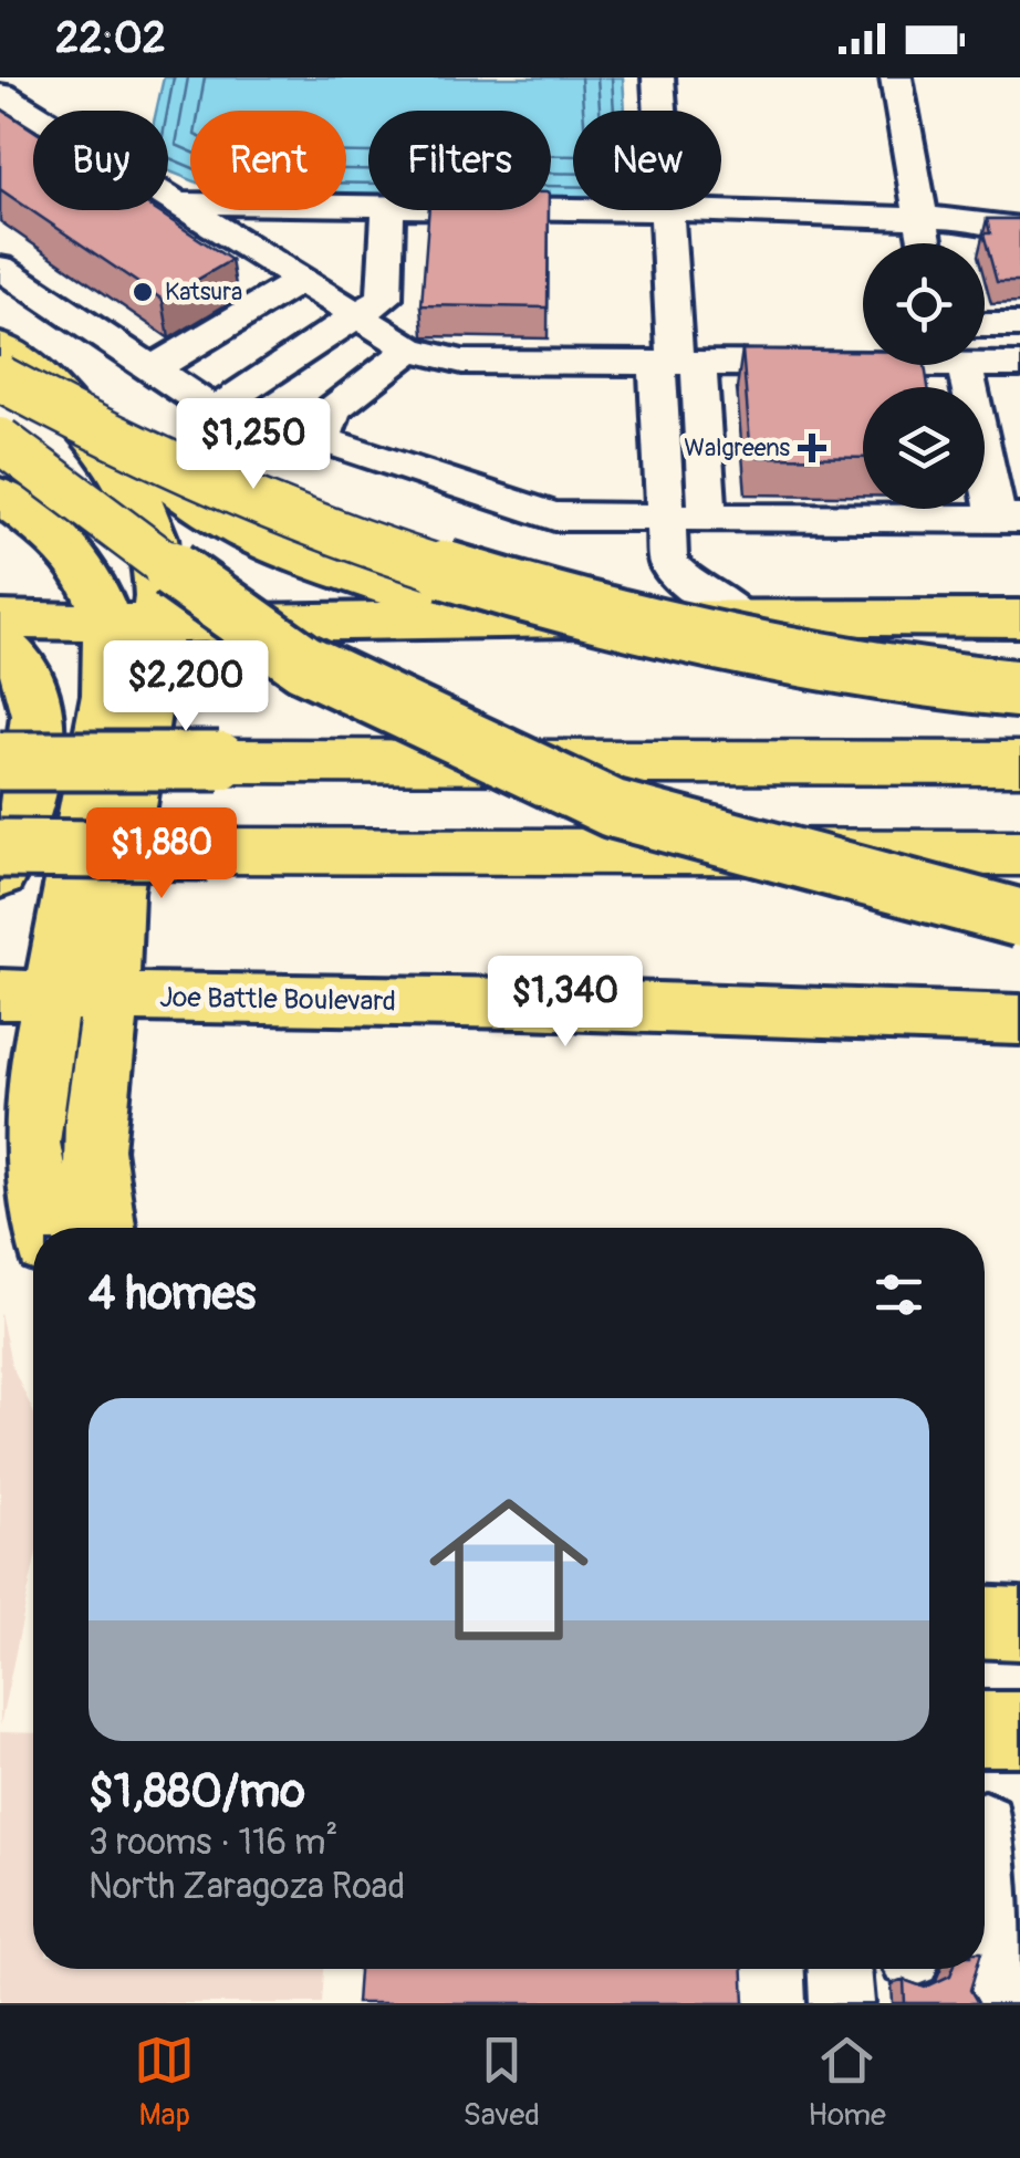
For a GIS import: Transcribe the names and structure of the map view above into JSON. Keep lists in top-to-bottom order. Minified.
{"streets":{"main road":["Joe Battle Boulevard"]},"places":{"other":["Katsura"],"health":["Walgreens"]},"page":{"status":"22:02","chip":["Buy","Rent","Filters","New"],"price":["$1,250","$2,200","$1,880","$1,340"],"heading":"4 homes","list":[{"name":"$1,880/mo","note":"3 rooms · 116 m² · North Zaragoza Road"}],"tabs":["Map","Saved","Home"]}}
